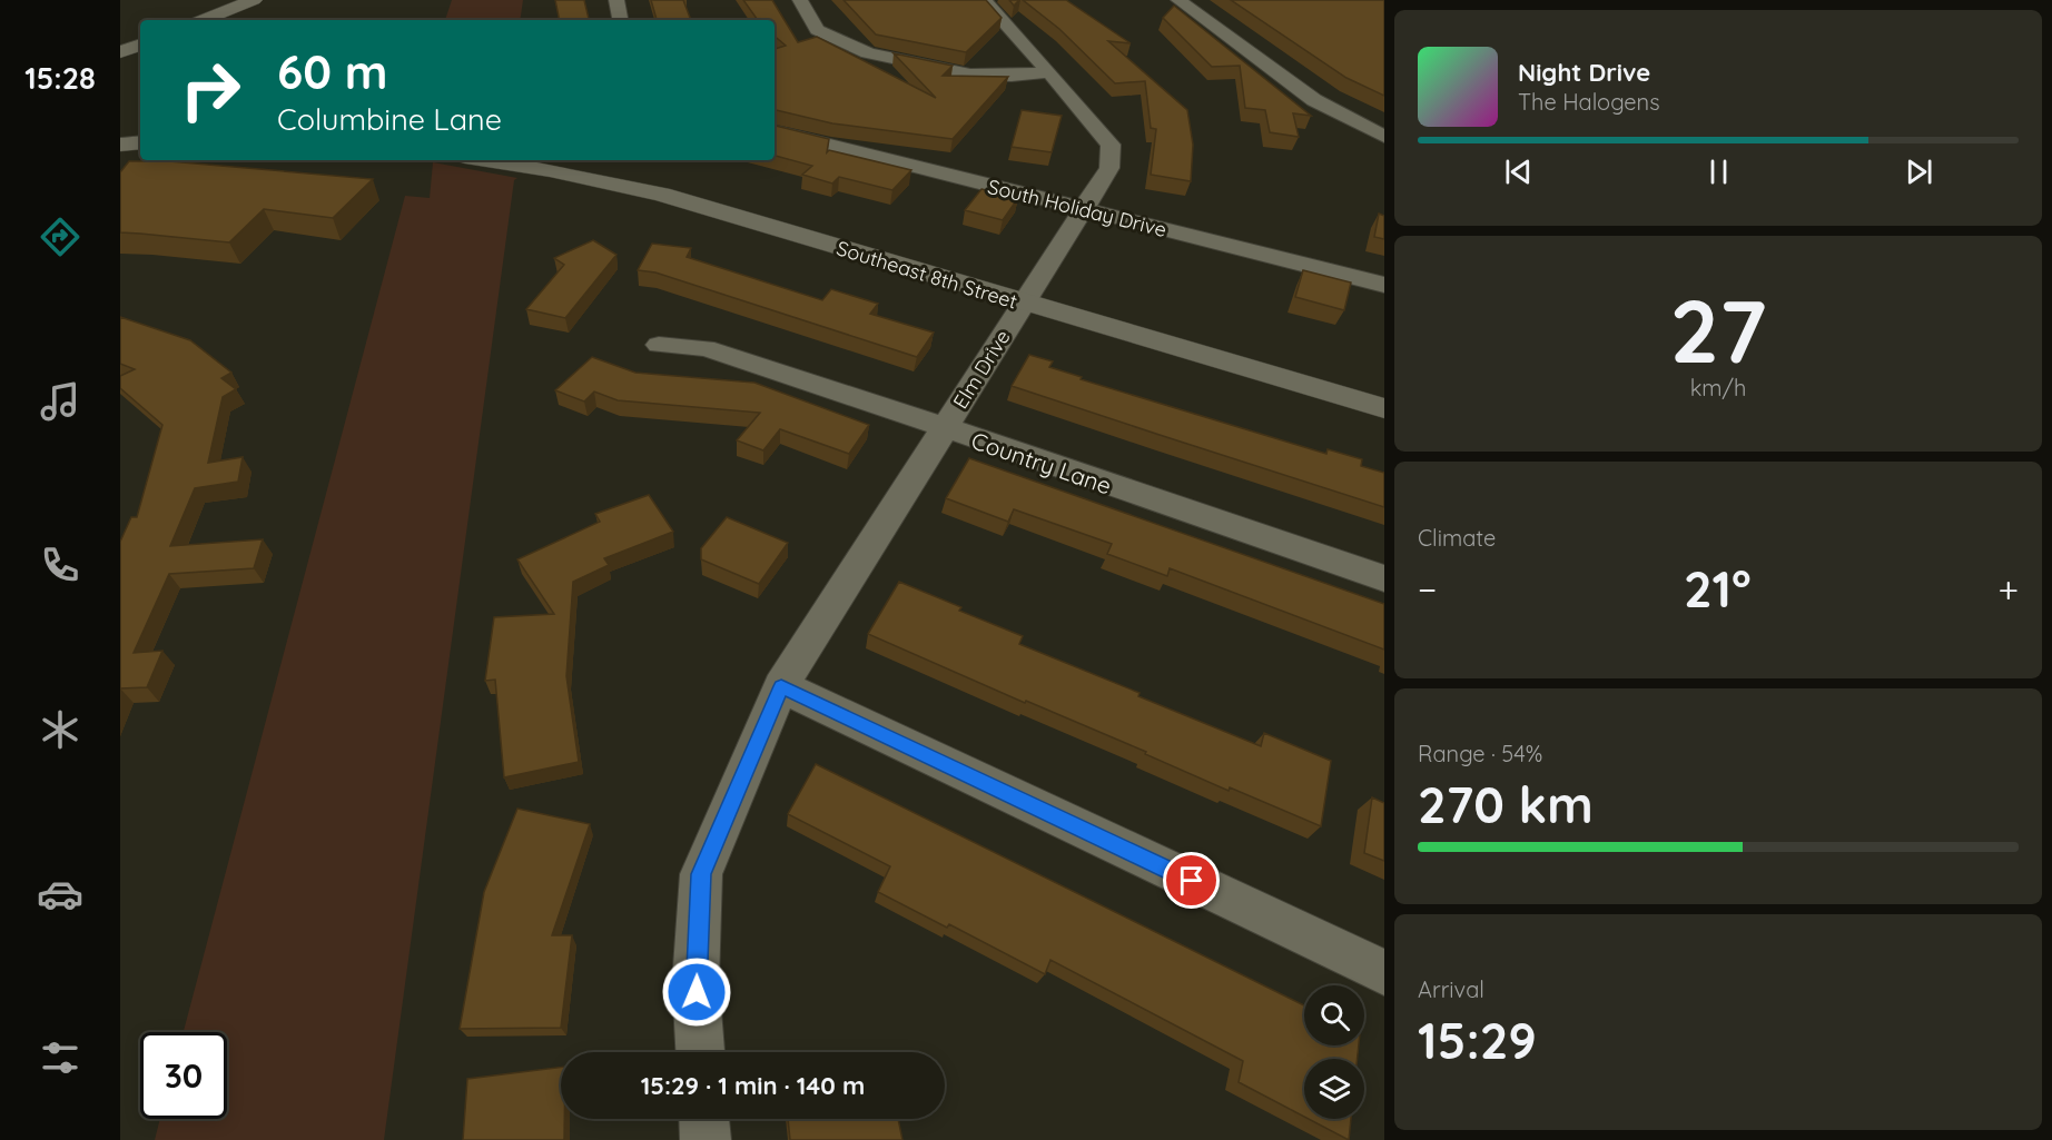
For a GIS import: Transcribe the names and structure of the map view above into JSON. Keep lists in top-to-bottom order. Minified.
{"streets":{"street":["South Holiday Drive","Southeast 8th Street","Elm Drive","Country Lane"]},"crossings":[["South Holiday Drive","Elm Drive"],["Southeast 8th Street","Elm Drive"],["Elm Drive","Country Lane"]],"page":{"tabs":"15:28","turn":["60 m","Columbine Lane"],"song":["Night Drive","The Halogens"],"tile":[["27","km/h"],"Climate",["Range · 54%","270 km"],["Arrival","15:29"]],"heat":["−","21°","+"],"limit":"30","trip":"15:29 · 1 min · 140 m"}}
